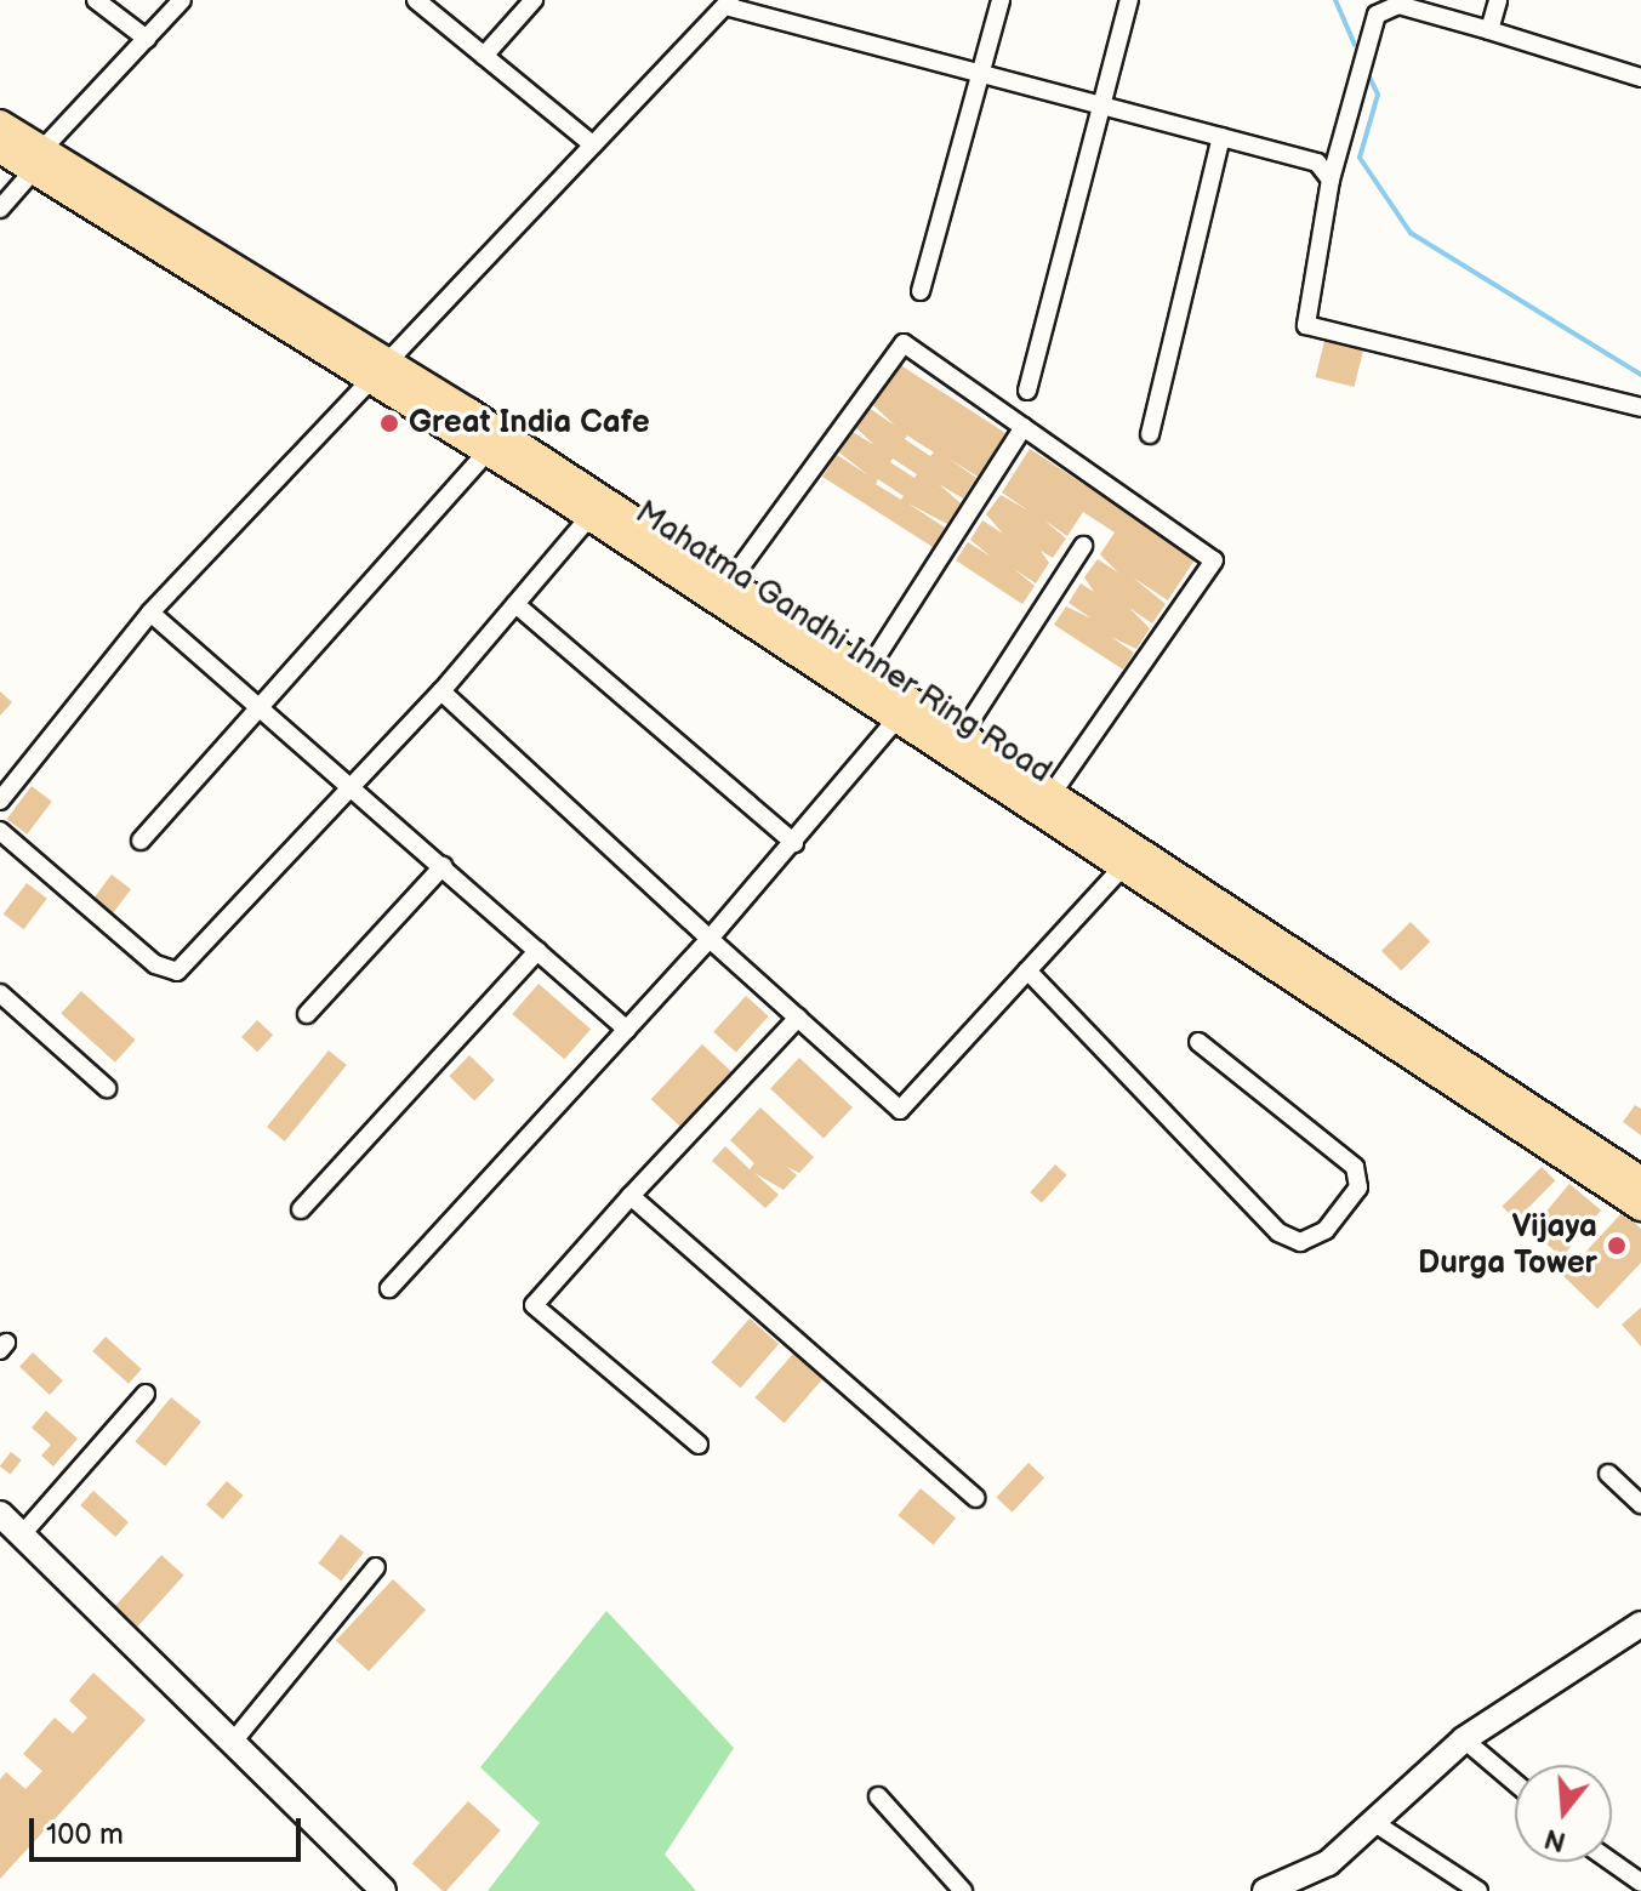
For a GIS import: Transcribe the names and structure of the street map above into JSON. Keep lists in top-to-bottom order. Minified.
{"streets":{"main road":["Mahatma Gandhi Inner Ring Road"]},"places":["Great India Cafe","Vijaya Durga Tower"],"scale_bar":"100 m","north":"bottom"}
